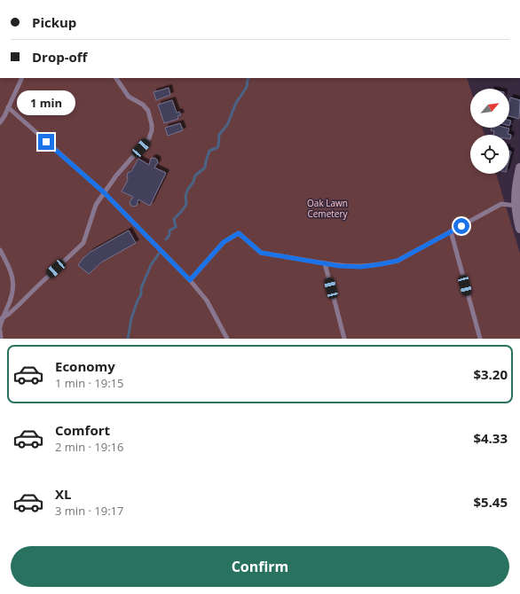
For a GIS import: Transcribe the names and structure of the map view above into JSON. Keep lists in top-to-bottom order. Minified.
{"parks":["Oak Lawn Cemetery"],"north":"top right","page":{"banner":["Pickup","Drop-off"],"bubble":"1 min","list":[{"name":"Economy","note":"1 min · 19:15","value":"$3.20"},{"name":"Comfort","note":"2 min · 19:16","value":"$4.33"},{"name":"XL","note":"3 min · 19:17","value":"$5.45"}],"buttons":"Confirm"}}
